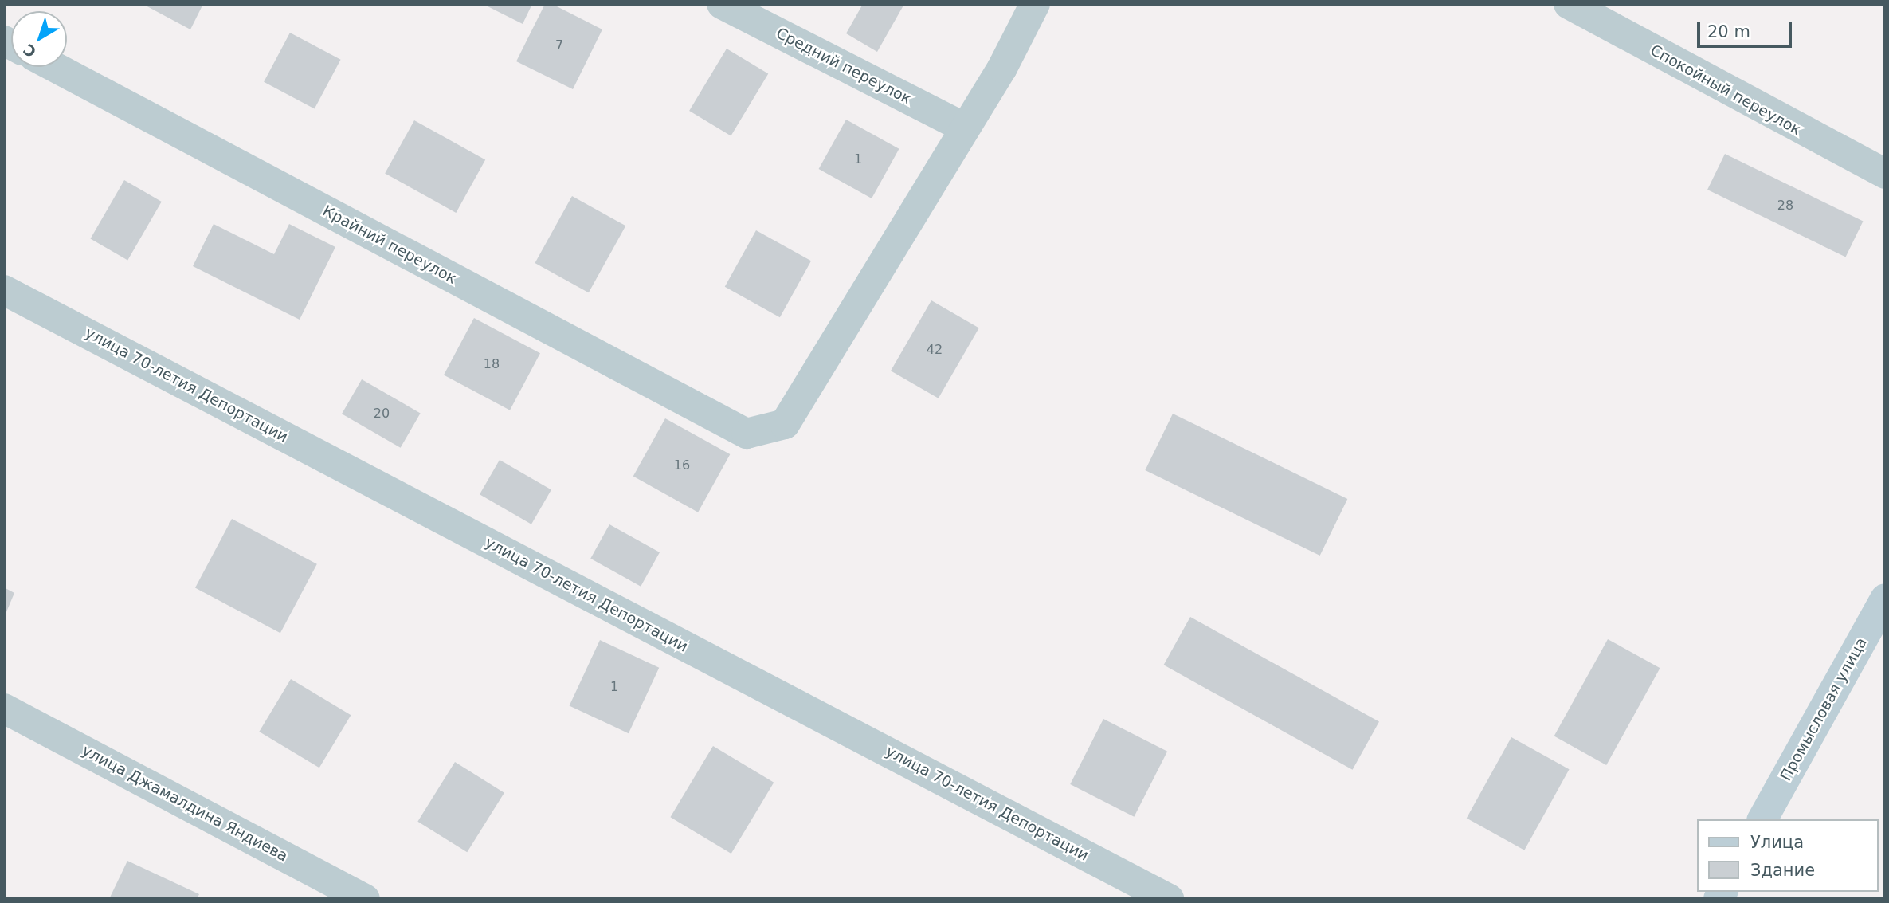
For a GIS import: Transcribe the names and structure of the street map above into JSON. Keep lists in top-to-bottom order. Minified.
{"streets":{"street":["Средний переулок","Спокойный переулок","Крайний переулок","улица 70-летия Депортации","Промысловая улица","улица Джамалдина Яндиева"]},"crossings":[["Средний переулок","Крайний переулок"]],"house_numbers":["7","1","28","42","18","20","16","1"],"legend":["Улица","Здание"],"scale_bar":"20 m","north":"bottom left"}
